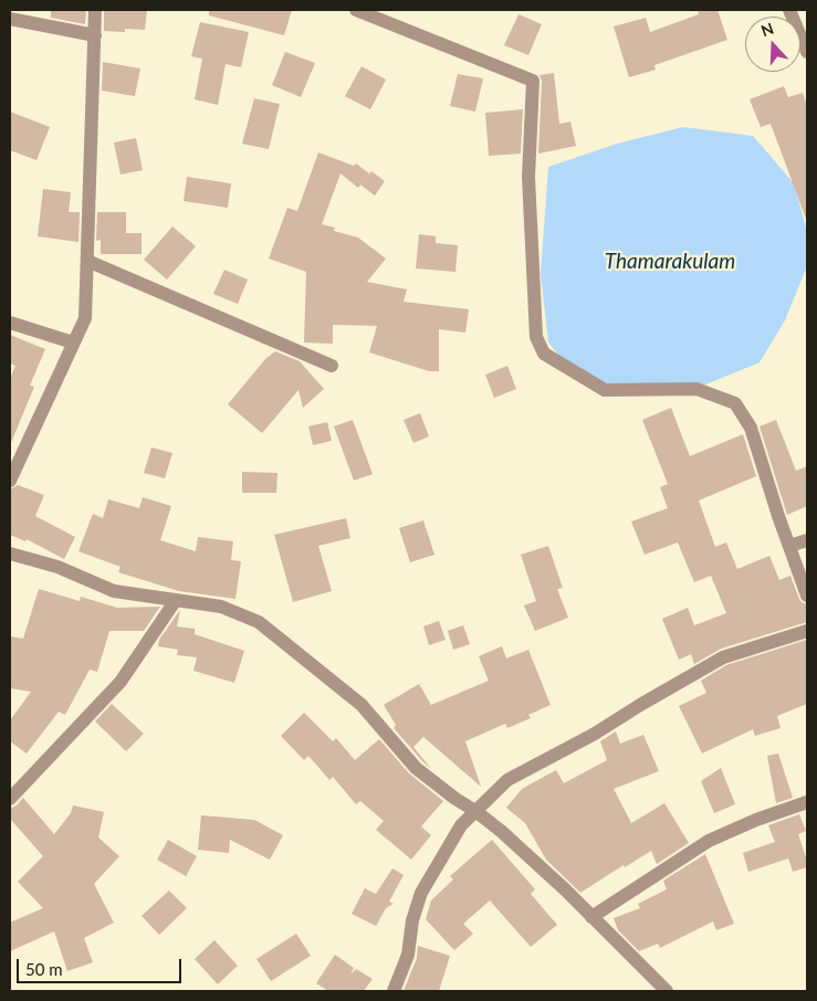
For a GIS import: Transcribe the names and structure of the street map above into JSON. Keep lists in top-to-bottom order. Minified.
{"water":["Thamarakulam"],"scale_bar":"50 m","north":"top"}
